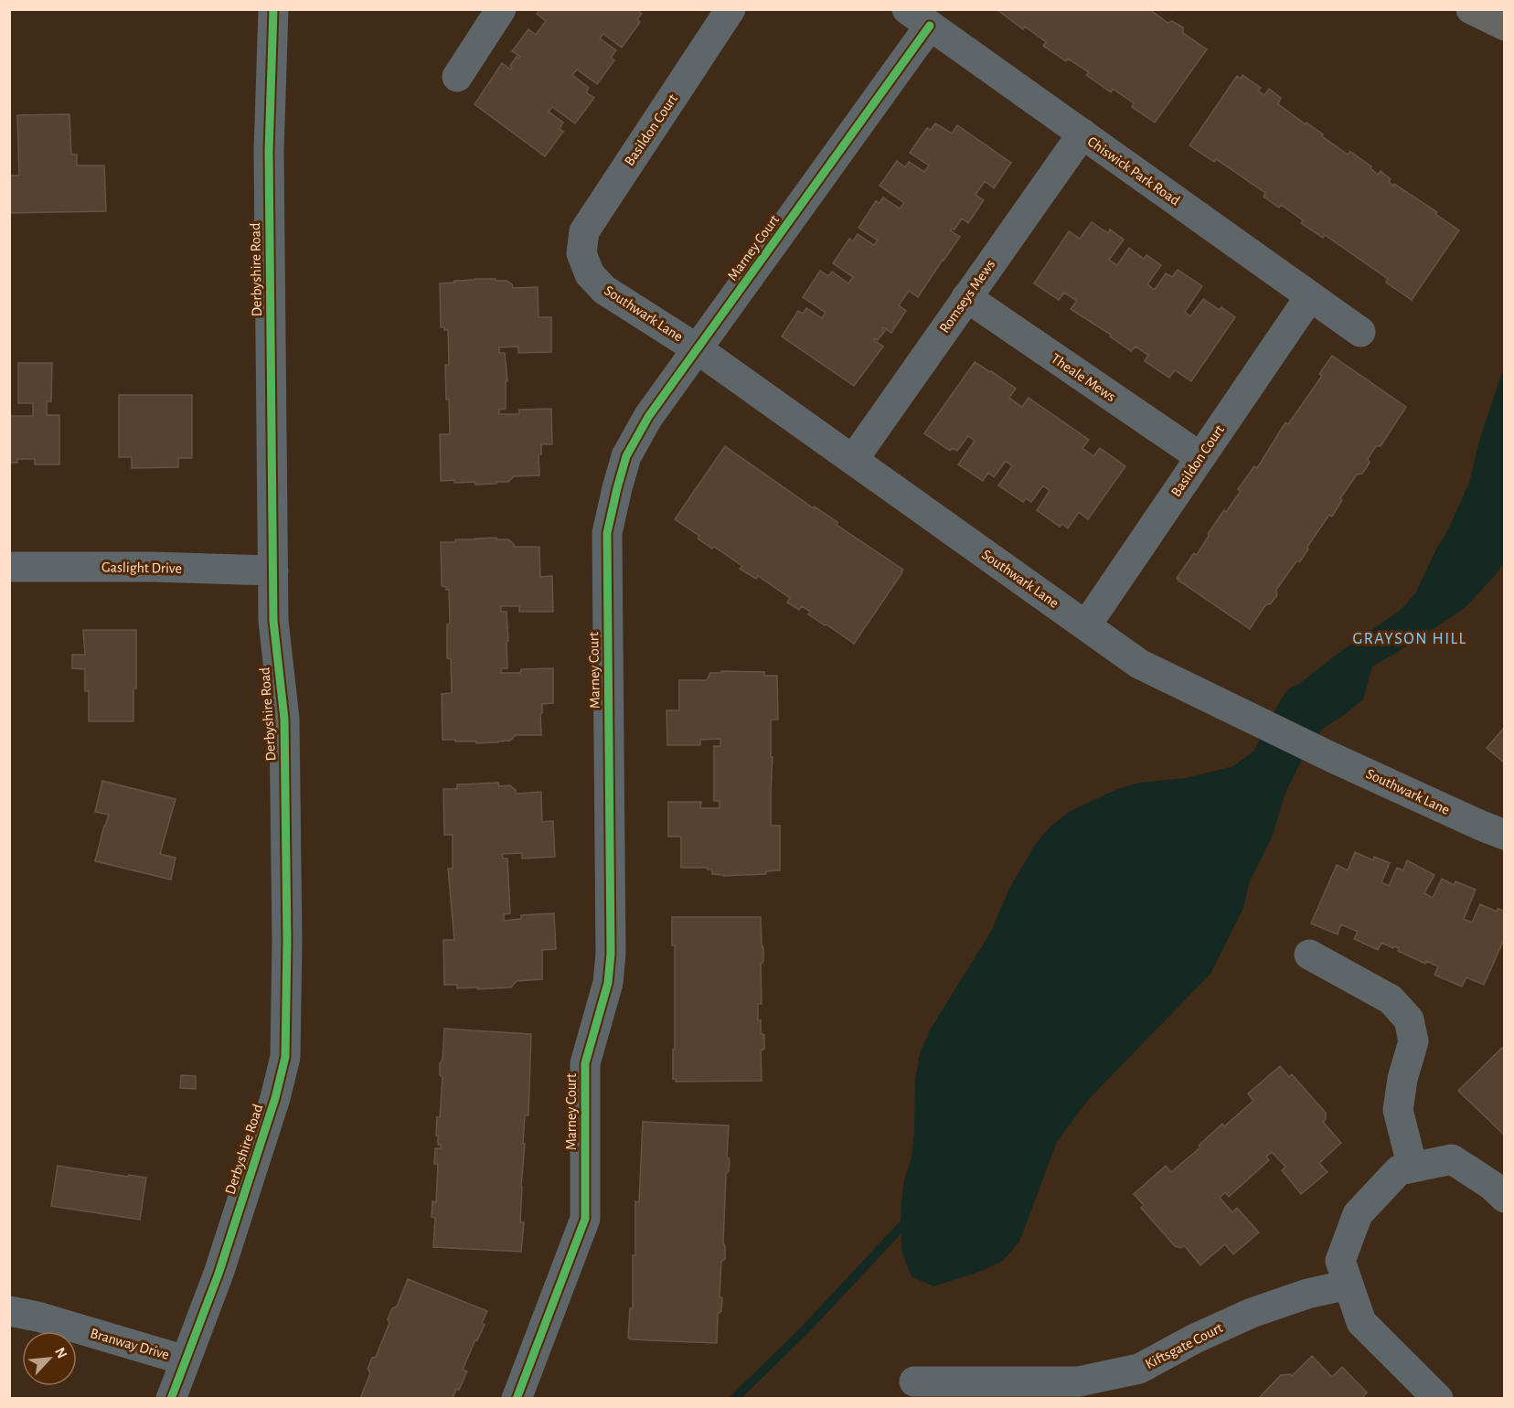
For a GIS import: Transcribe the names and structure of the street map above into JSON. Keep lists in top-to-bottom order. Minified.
{"streets":{"street":["Basildon Court","Chiswick Park Road","Marney Court","Derbyshire Road","Romseys Mews","Southwark Lane","Theale Mews","Gaslight Drive","Branway Drive","Kiftsgate Court"]},"crossings":[["Basildon Court","Chiswick Park Road"],["Basildon Court","Southwark Lane"],["Basildon Court","Theale Mews"],["Chiswick Park Road","Marney Court"],["Chiswick Park Road","Romseys Mews"],["Marney Court","Southwark Lane"],["Derbyshire Road","Gaslight Drive"],["Derbyshire Road","Branway Drive"],["Romseys Mews","Southwark Lane"],["Romseys Mews","Theale Mews"]],"districts":["GRAYSON HILL"],"north":"top right"}
